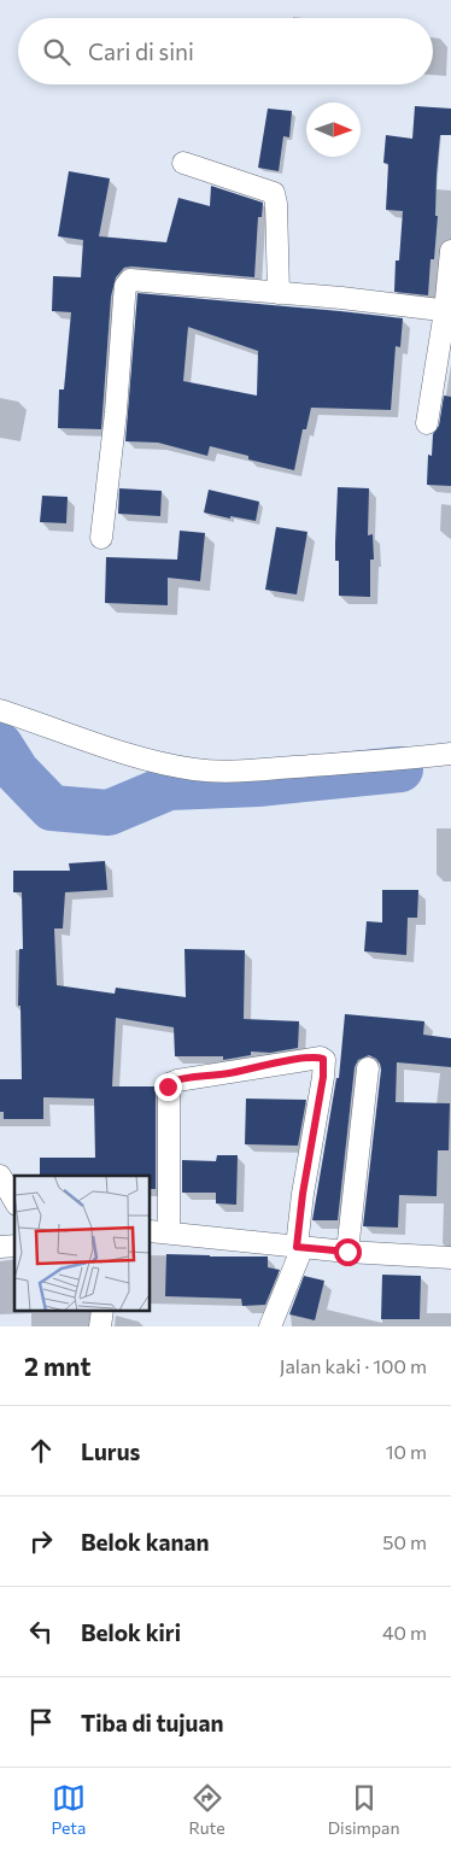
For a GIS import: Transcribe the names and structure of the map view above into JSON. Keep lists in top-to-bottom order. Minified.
{"north":"right","page":{"search":"Cari di sini","heading":["2 mnt","Jalan kaki · 100 m"],"list":[["Lurus","10 m"],["Belok kanan","50 m"],["Belok kiri","40 m"],"Tiba di tujuan"],"nav":["Peta","Rute","Disimpan"]}}
